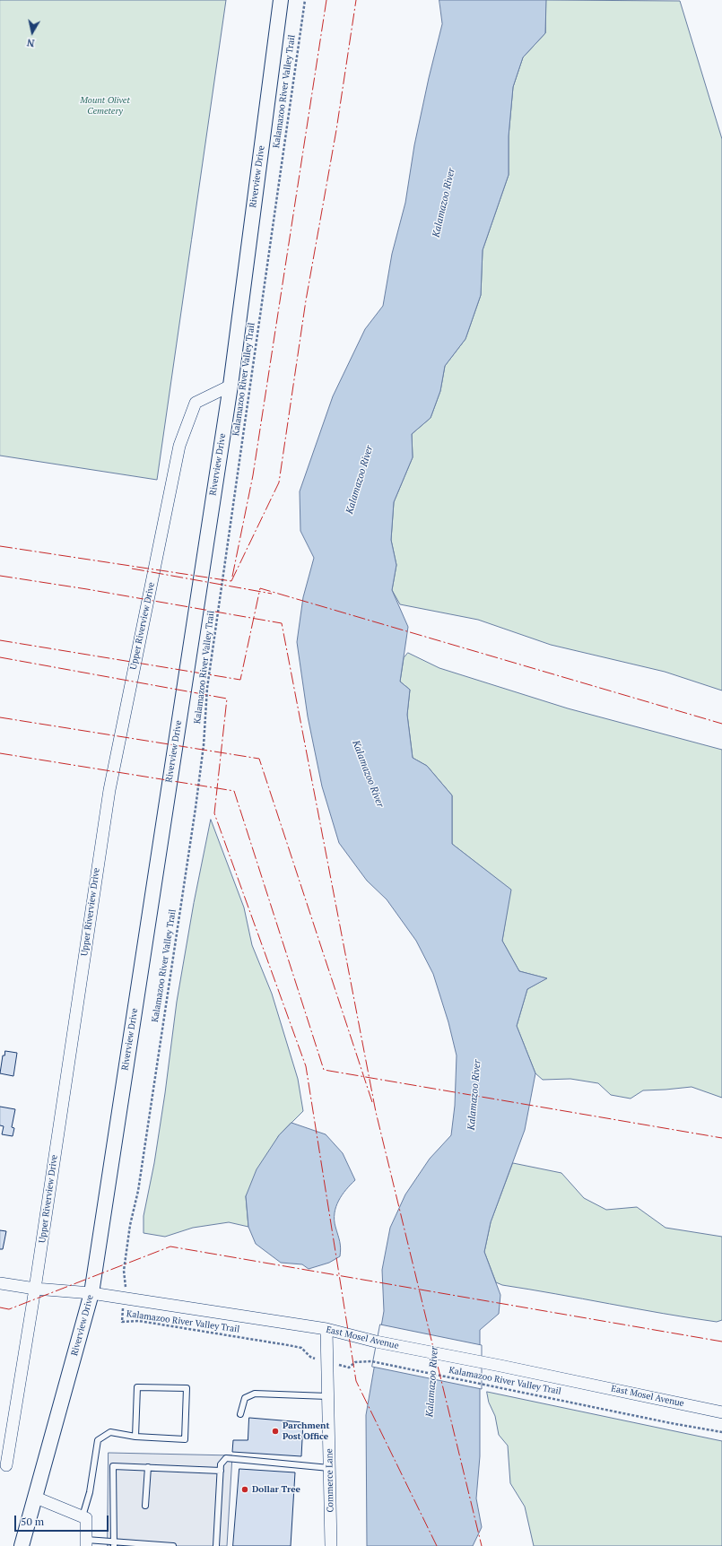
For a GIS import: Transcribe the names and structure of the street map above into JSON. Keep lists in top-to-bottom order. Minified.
{"streets":{"street":["Riverview Drive","Upper Riverview Drive","East Mosel Avenue","Commerce Lane"],"path":["Kalamazoo River Valley Trail"]},"crossings":[["Kalamazoo River Valley Trail","East Mosel Avenue"],["Kalamazoo River Valley Trail","Commerce Lane"],["Riverview Drive","Upper Riverview Drive"],["Riverview Drive","East Mosel Avenue"],["Upper Riverview Drive","East Mosel Avenue"],["East Mosel Avenue","Commerce Lane"]],"water":["Kalamazoo River"],"parks":["Mount Olivet Cemetery"],"places":["Parchment Post Office","Dollar Tree"],"scale_bar":"50 m","north":"bottom"}
